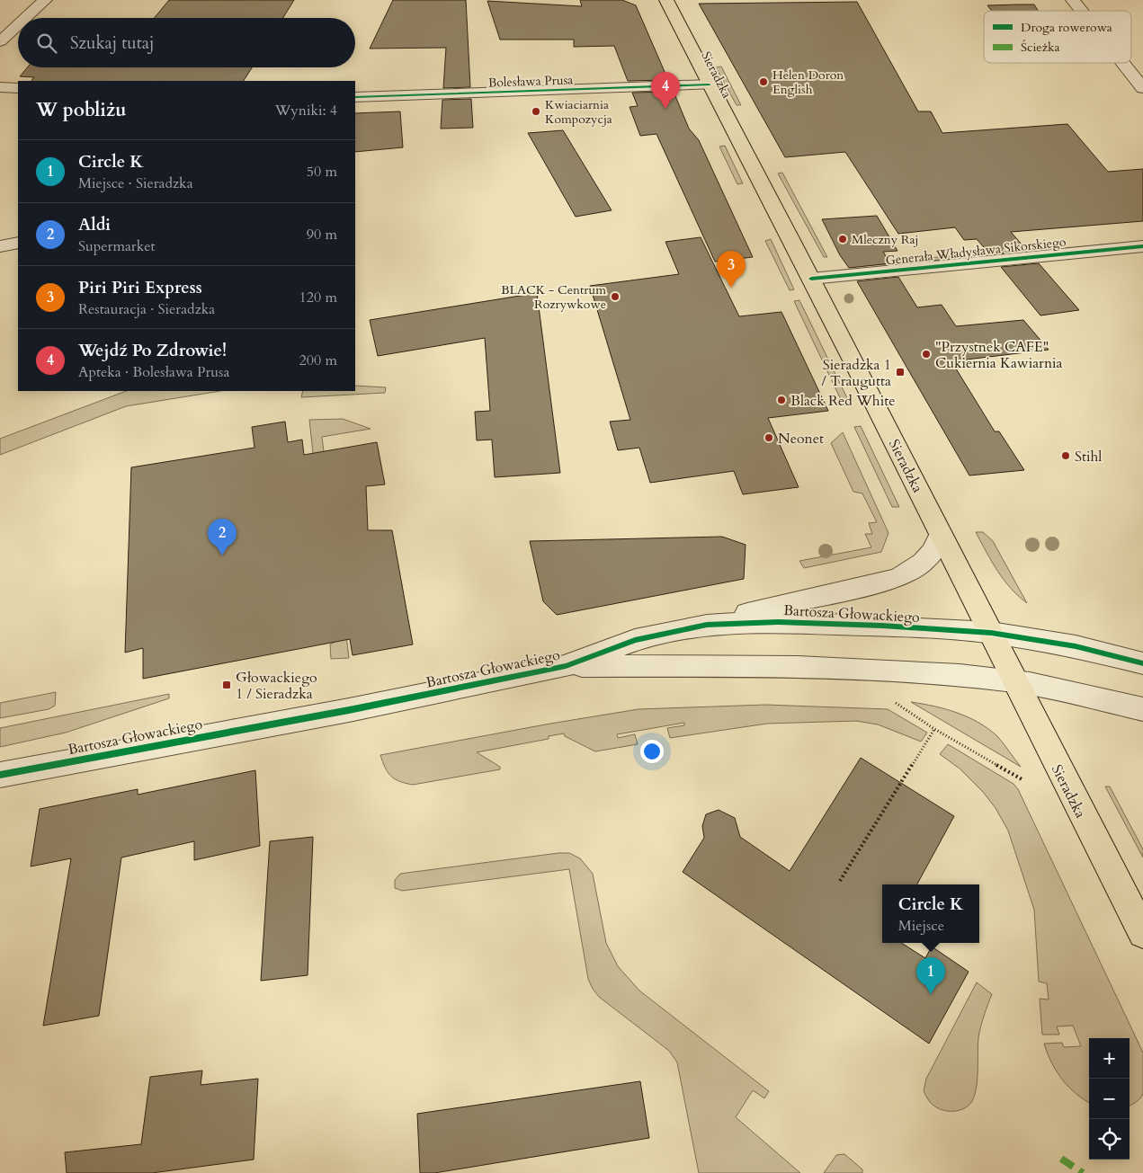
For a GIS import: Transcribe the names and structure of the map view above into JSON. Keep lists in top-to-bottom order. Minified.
{"streets":{"main road":["Sieradzka"],"street":["Bolesława Prusa","Generała Władysława Sikorskiego","Bartosza Głowackiego"]},"crossings":[["Sieradzka","Bolesława Prusa"],["Sieradzka","Generała Władysława Sikorskiego"],["Sieradzka","Bartosza Głowackiego"]],"places":{"other":["Helen Doron English","Kwiaciarnia Kompozycja","Mleczny Raj","BLACK - Centrum Rozrywkowe","\"Przystnek CAFE\" Cukiernia Kawiarnia","Black Red White","Neonet","Stihl"],"transit":["Sieradzka 1 / Traugutta","Głowackiego 1 / Sieradzka"]},"legend":["Droga rowerowa","Ścieżka"],"page":{"search":"Szukaj tutaj","pins":["4","3","2","1"],"heading":["W pobliżu","Wyniki: 4"],"list":[{"mark":"1","name":"Circle K","note":"Miejsce · Sieradzka","value":"50 m"},{"mark":"2","name":"Aldi","note":"Supermarket","value":"90 m"},{"mark":"3","name":"Piri Piri Express","note":"Restauracja · Sieradzka","value":"120 m"},{"mark":"4","name":"Wejdź Po Zdrowie!","note":"Apteka · Bolesława Prusa","value":"200 m"}],"popup":["Circle K","Miejsce"],"map_buttons":["+","−"]}}
